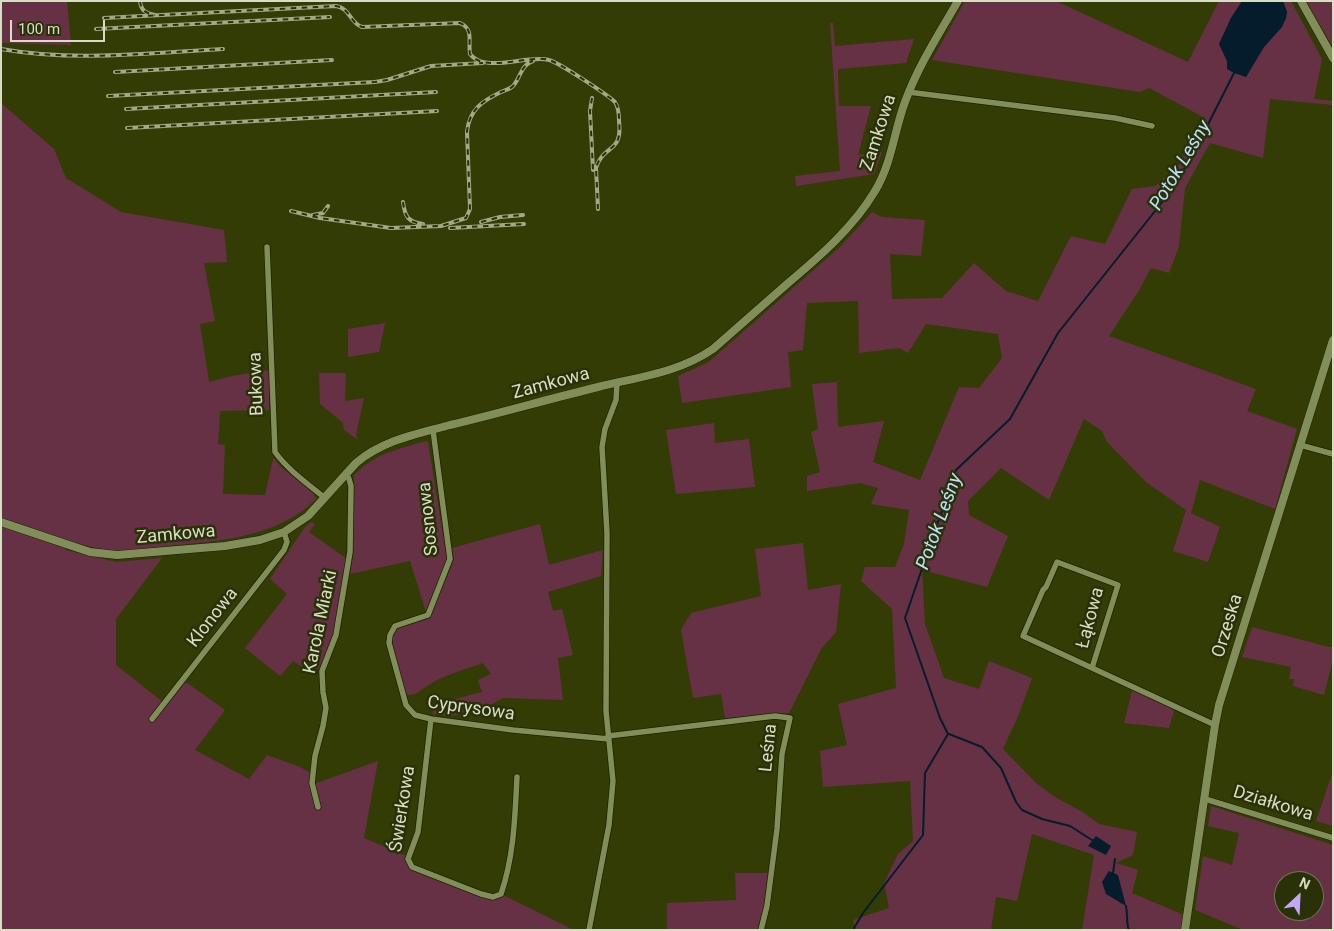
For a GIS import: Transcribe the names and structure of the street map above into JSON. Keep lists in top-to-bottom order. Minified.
{"streets":{"street":["Zamkowa","Bukowa","Sosnowa","Klonowa","Łąkowa","Karola Miarki","Orzeska","Cyprysowa","Leśna","Działkowa","Świerkowa"]},"crossings":[["Zamkowa","Bukowa"],["Zamkowa","Sosnowa"],["Zamkowa","Klonowa"],["Zamkowa","Karola Miarki"],["Sosnowa","Cyprysowa"],["Łąkowa","Orzeska"],["Orzeska","Działkowa"],["Cyprysowa","Leśna"],["Cyprysowa","Świerkowa"]],"water":["Potok Leśny"],"scale_bar":"100 m","north":"top right"}
